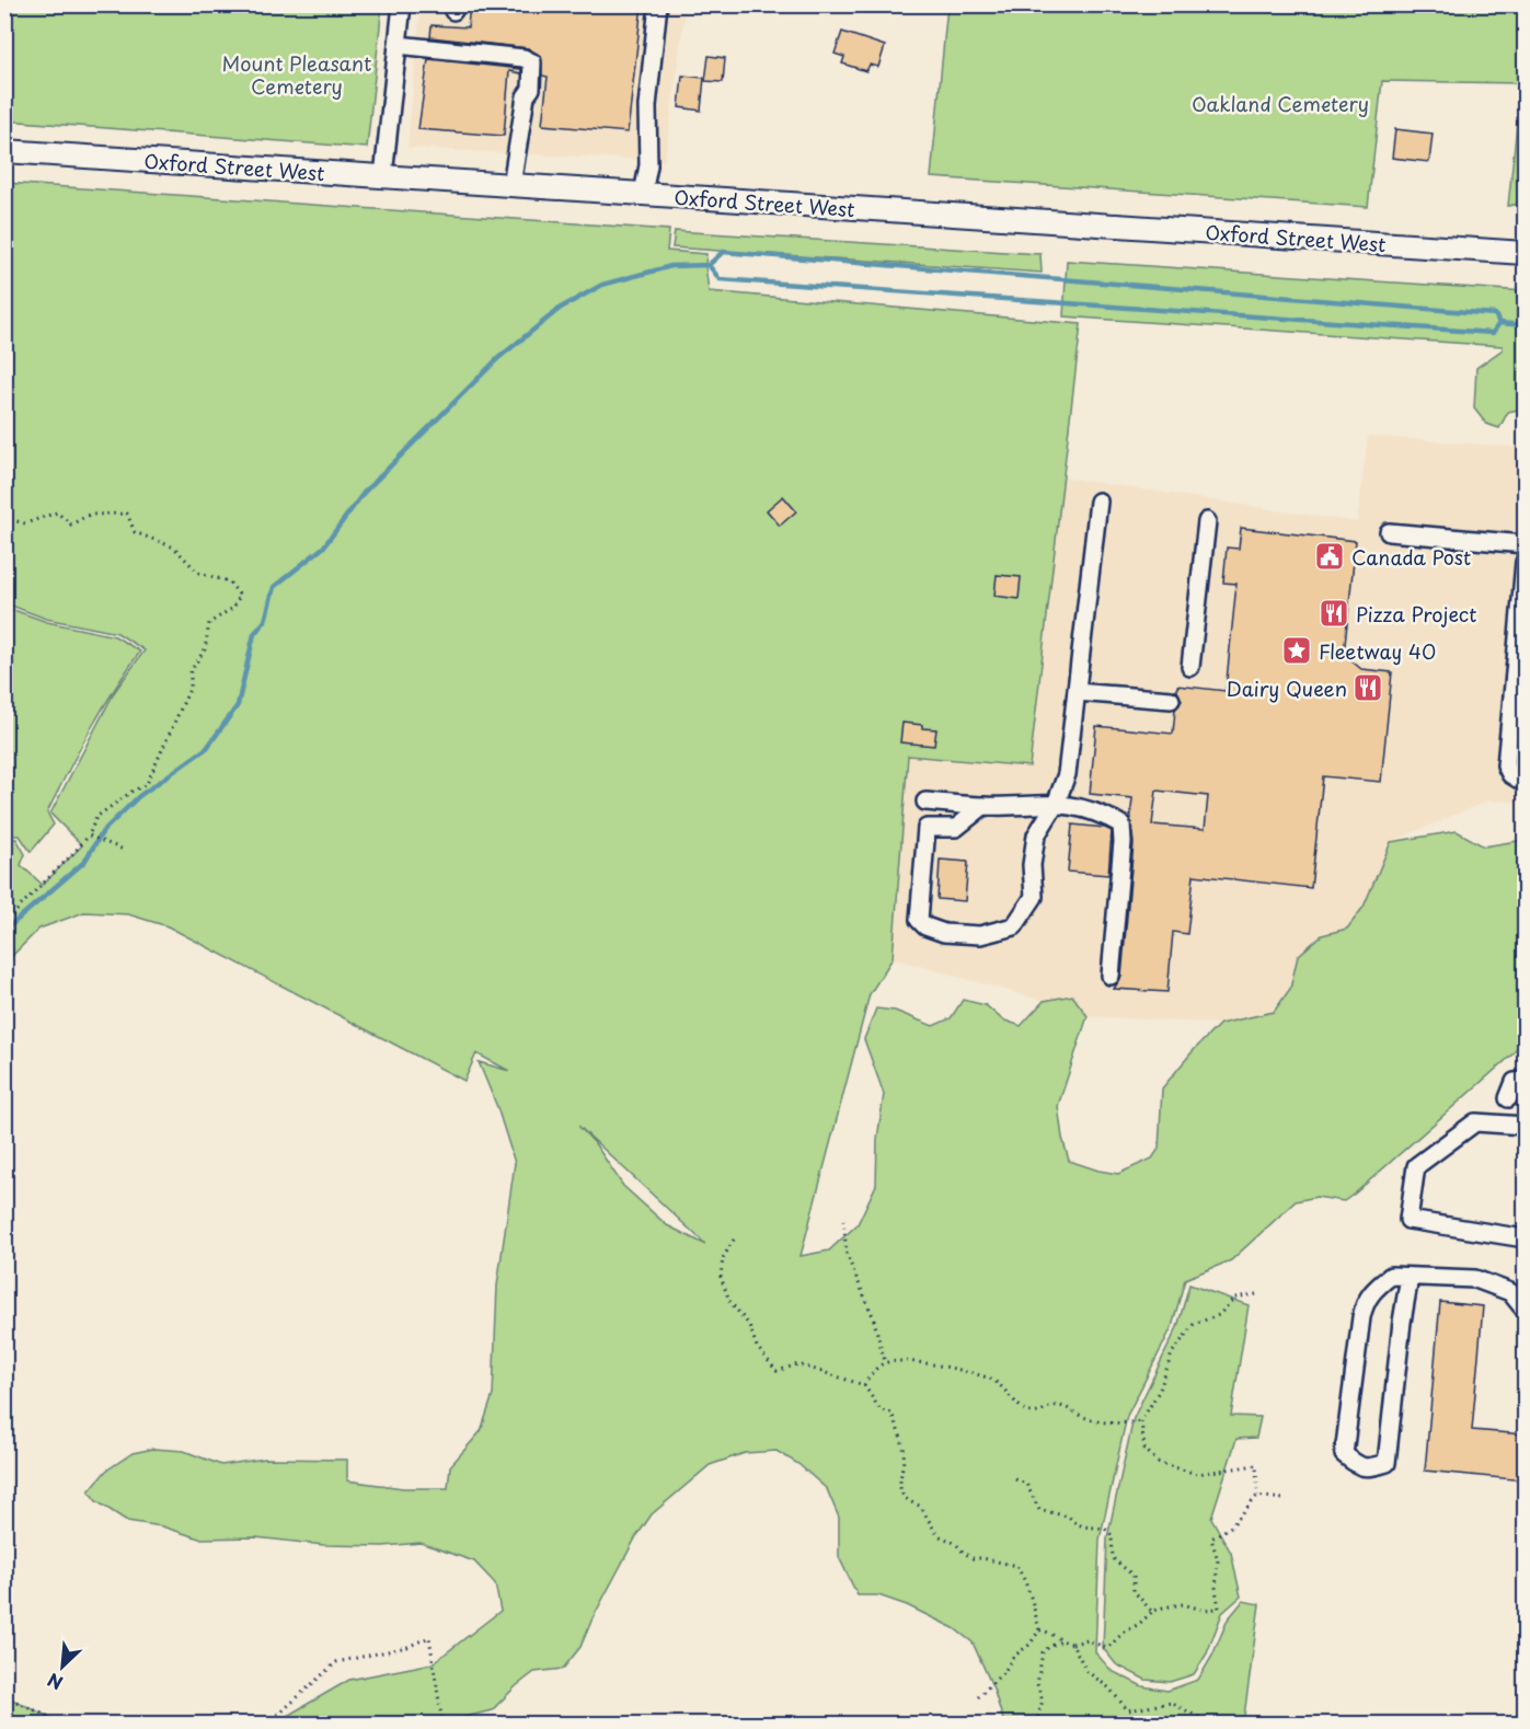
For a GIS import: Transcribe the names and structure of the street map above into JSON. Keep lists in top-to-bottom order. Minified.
{"streets":{"main road":["Oxford Street West"]},"parks":["Mount Pleasant Cemetery","Oakland Cemetery"],"places":{"public building":["Canada Post"],"restaurant":["Pizza Project","Dairy Queen"],"place":["Fleetway 40"]},"north":"bottom left"}
